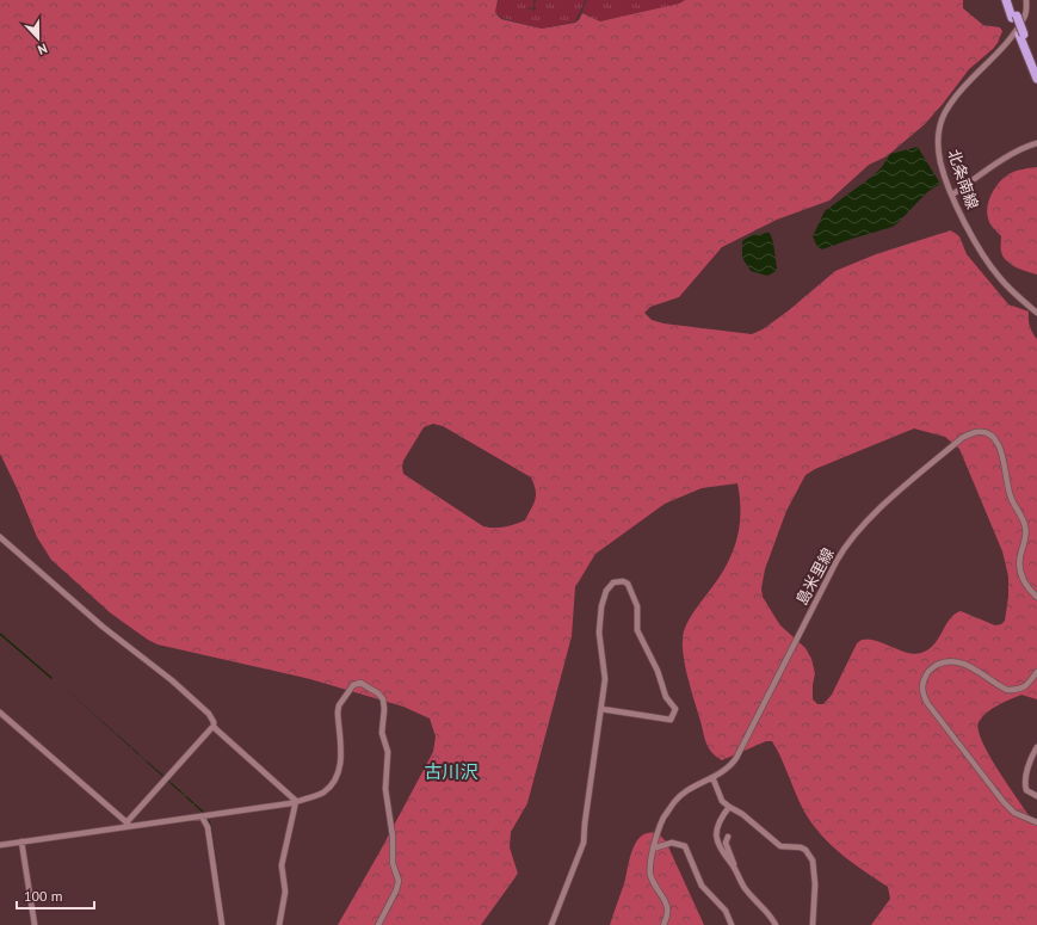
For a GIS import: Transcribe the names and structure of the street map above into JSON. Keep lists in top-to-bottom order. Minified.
{"streets":{"street":["北条南線","島米里線"]},"districts":["古川沢"],"scale_bar":"100 m","north":"bottom"}
